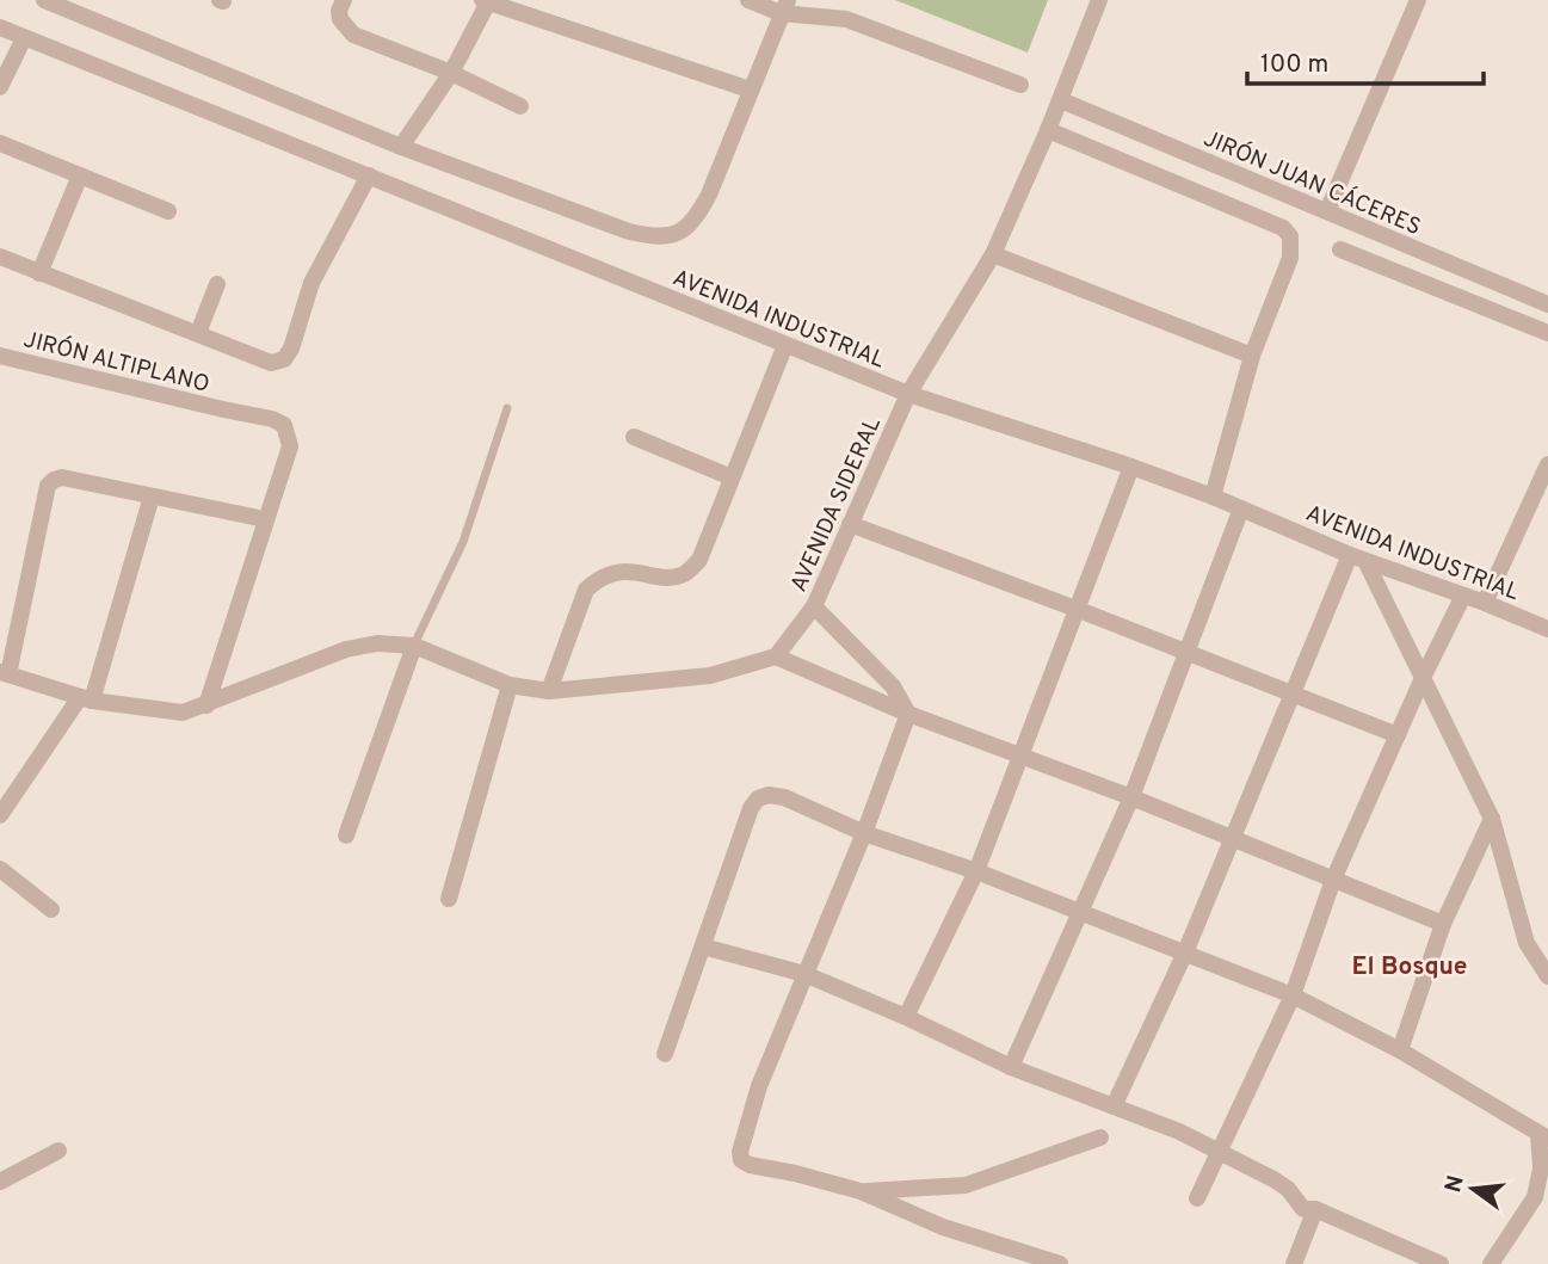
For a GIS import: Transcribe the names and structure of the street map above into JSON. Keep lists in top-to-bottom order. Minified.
{"streets":{"street":["JIRÓN JUAN CÁCERES","AVENIDA INDUSTRIAL","JIRÓN ALTIPLANO","AVENIDA SIDERAL"]},"crossings":[["JIRÓN JUAN CÁCERES","AVENIDA SIDERAL"],["AVENIDA INDUSTRIAL","AVENIDA SIDERAL"]],"districts":["El Bosque"],"scale_bar":"100 m","north":"left"}
